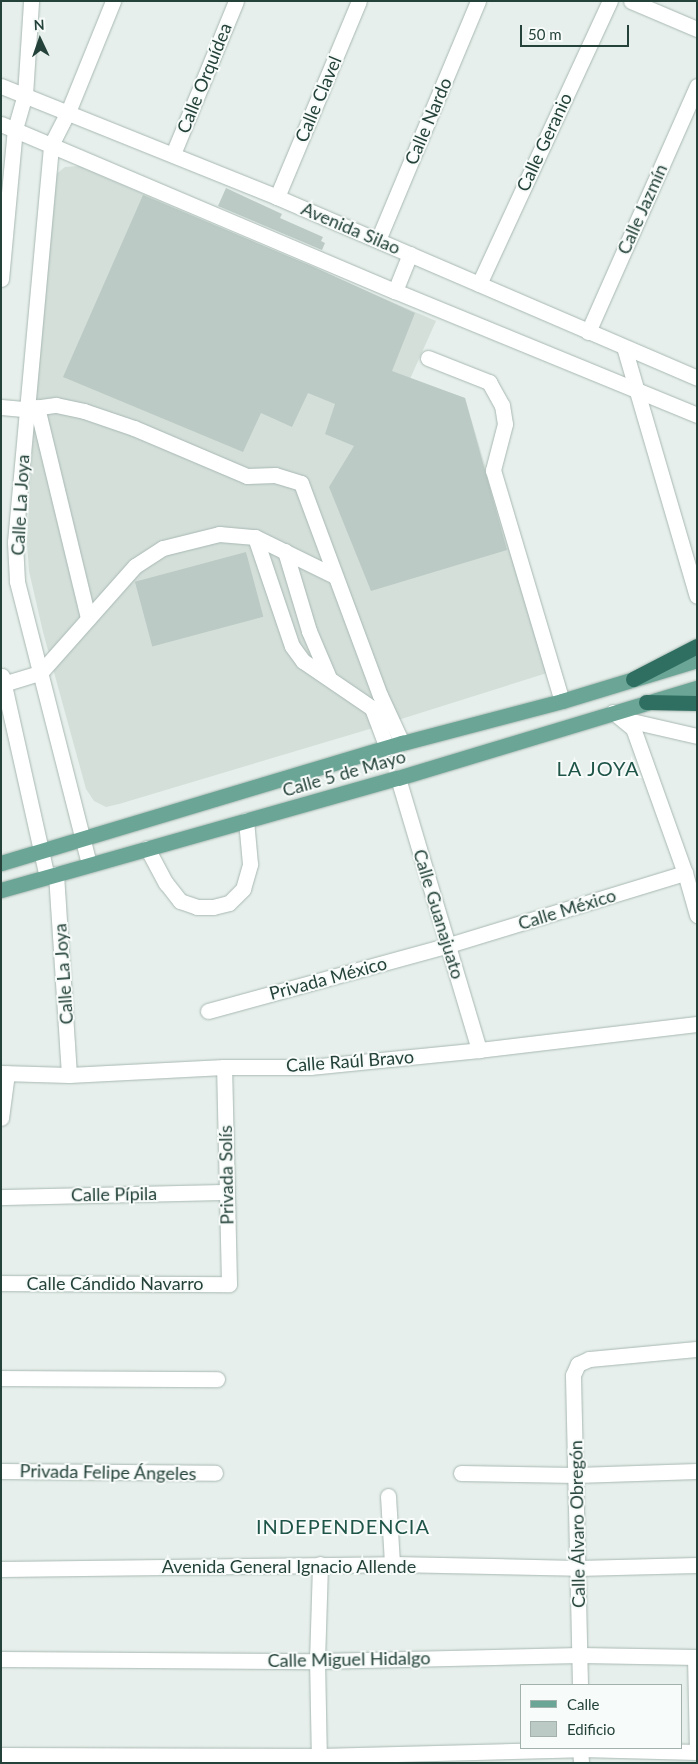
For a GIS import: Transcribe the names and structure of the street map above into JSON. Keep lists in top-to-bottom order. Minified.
{"streets":{"main road":["Calle 5 de Mayo"],"street":["Calle Orquídea","Calle Clavel","Calle Nardo","Calle Geranio","Calle Jazmín","Avenida Silao","Calle La Joya","Calle México","Calle Guanajuato","Privada México","Calle Raúl Bravo","Privada Solís","Calle Pípila","Calle Cándido Navarro","Privada Felipe Ángeles","Calle Álvaro Obregón","Avenida General Ignacio Allende","Calle Miguel Hidalgo"]},"crossings":[["Calle Orquídea","Avenida Silao"],["Calle Clavel","Avenida Silao"],["Calle Nardo","Avenida Silao"],["Calle Geranio","Avenida Silao"],["Calle Jazmín","Avenida Silao"],["Avenida Silao","Calle La Joya"],["Calle La Joya","Calle 5 de Mayo"],["Calle La Joya","Calle Raúl Bravo"],["Calle 5 de Mayo","Calle Guanajuato"],["Calle México","Calle Guanajuato"],["Calle México","Privada México"],["Calle Guanajuato","Privada México"],["Calle Guanajuato","Calle Raúl Bravo"],["Calle Raúl Bravo","Privada Solís"],["Privada Solís","Calle Pípila"],["Privada Solís","Calle Cándido Navarro"],["Calle Álvaro Obregón","Avenida General Ignacio Allende"],["Calle Álvaro Obregón","Calle Miguel Hidalgo"]],"districts":["LA JOYA","INDEPENDENCIA"],"legend":["Calle","Edificio"],"scale_bar":"50 m","north":"top"}
